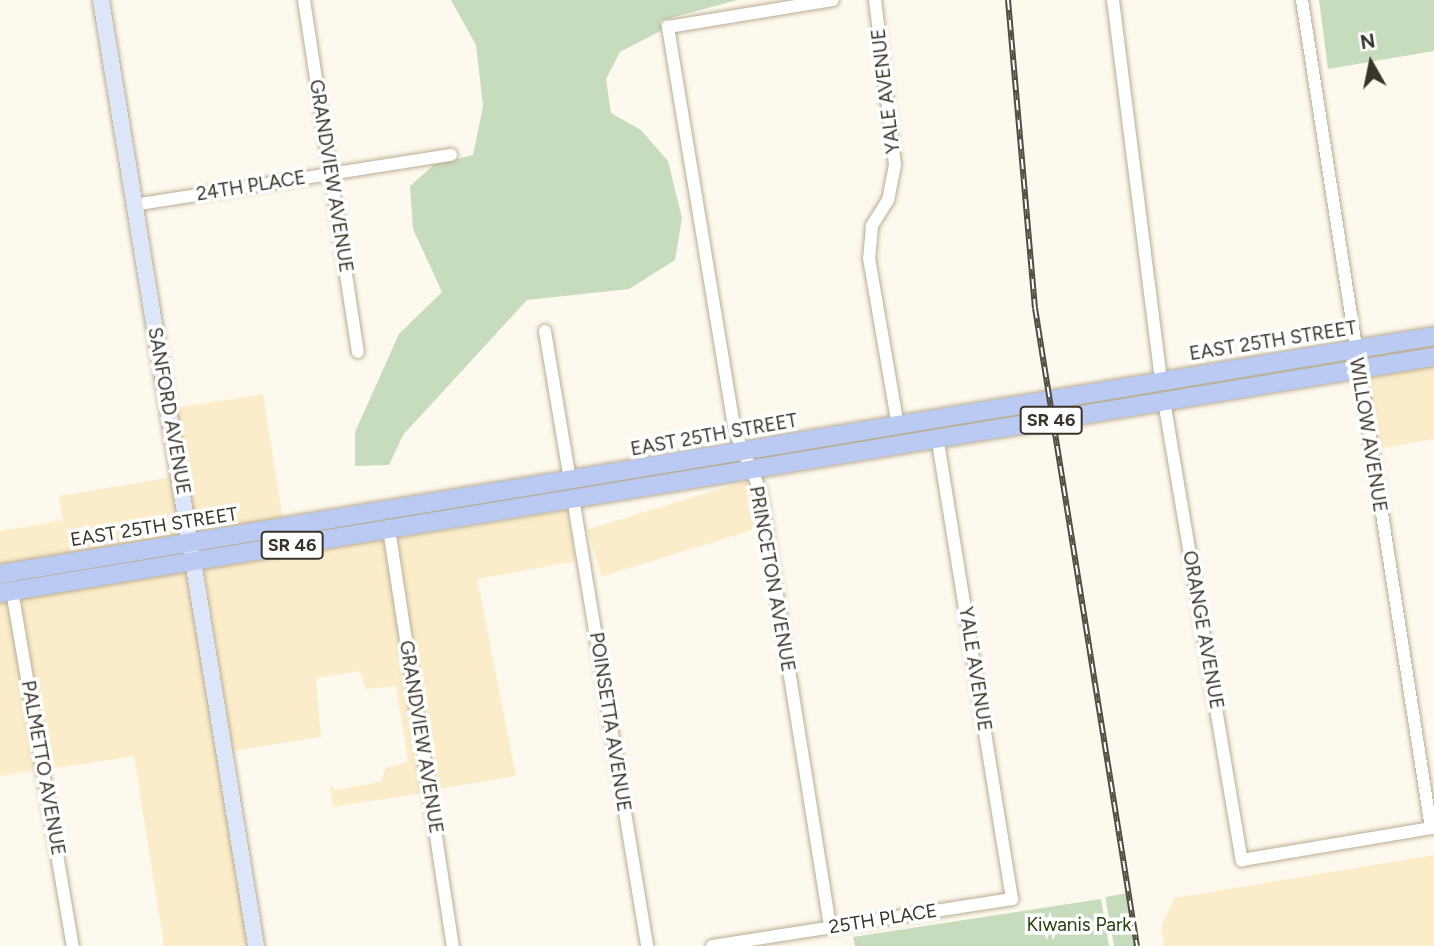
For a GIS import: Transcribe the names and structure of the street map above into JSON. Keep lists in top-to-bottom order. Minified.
{"streets":{"main road":["EAST 25TH STREET","SANFORD AVENUE","SR 46"],"street":["YALE AVENUE","GRANDVIEW AVENUE","24TH PLACE","WILLOW AVENUE","PRINCETON AVENUE","ORANGE AVENUE","POINSETTA AVENUE","PALMETTO AVENUE","25TH PLACE"]},"crossings":[["YALE AVENUE","EAST 25TH STREET"],["YALE AVENUE","25TH PLACE"],["GRANDVIEW AVENUE","24TH PLACE"],["GRANDVIEW AVENUE","EAST 25TH STREET"],["24TH PLACE","SANFORD AVENUE"],["EAST 25TH STREET","SANFORD AVENUE"],["EAST 25TH STREET","WILLOW AVENUE"],["EAST 25TH STREET","PRINCETON AVENUE"],["EAST 25TH STREET","ORANGE AVENUE"],["EAST 25TH STREET","POINSETTA AVENUE"],["EAST 25TH STREET","PALMETTO AVENUE"],["WILLOW AVENUE","ORANGE AVENUE"],["PRINCETON AVENUE","25TH PLACE"]],"parks":["Kiwanis Park"],"north":"top"}
